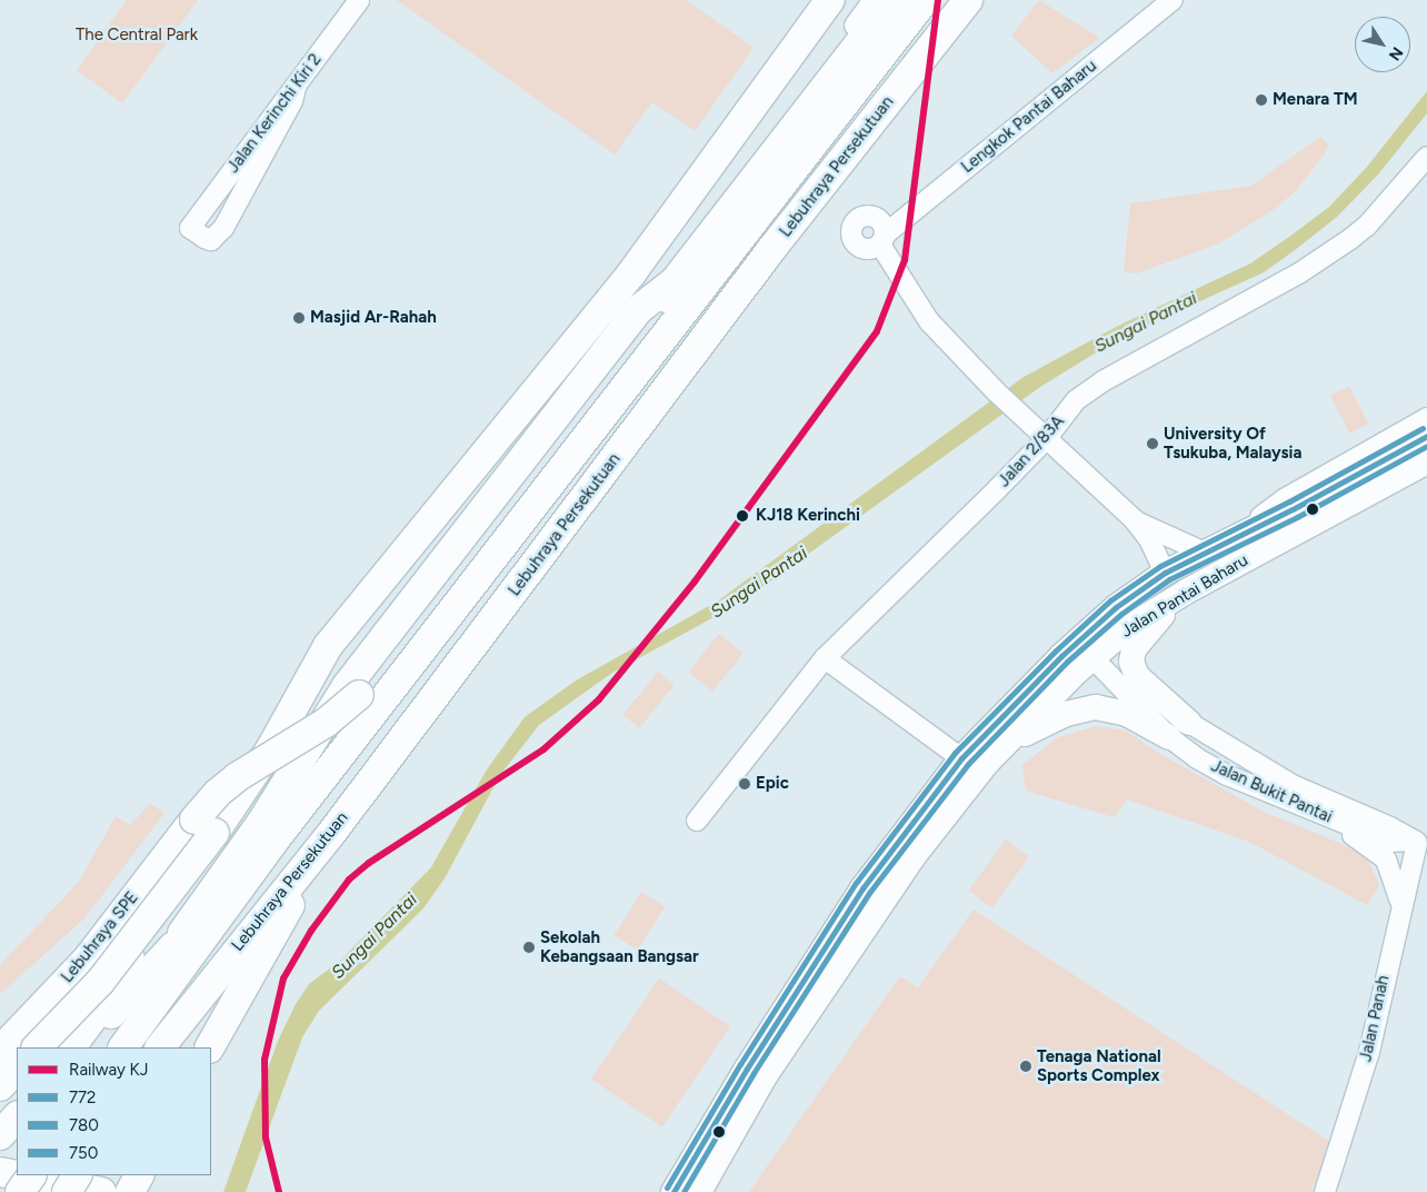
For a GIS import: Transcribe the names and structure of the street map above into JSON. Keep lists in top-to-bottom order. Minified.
{"streets":{"highway":["Lebuhraya Persekutuan","Lebuhraya SPE"],"main road":["Jalan Pantai Baharu"],"street":["Jalan Kerinchi Kiri 2","Lengkok Pantai Baharu","Jalan 2/83A","Jalan Bukit Pantai","Jalan Panah"]},"crossings":[["Lengkok Pantai Baharu","Jalan 2/83A"],["Jalan Pantai Baharu","Jalan Bukit Pantai"],["Jalan Bukit Pantai","Jalan Panah"]],"water":["Sungai Pantai"],"parks":["The Central Park"],"places":["Menara TM","Masjid Ar-Rahah","University Of Tsukuba, Malaysia","KJ18 Kerinchi","Epic","Sekolah Kebangsaan Bangsar","Tenaga National Sports Complex"],"lines":["rail line KJ","transit line 750","transit line 772","transit line 780"],"legend":["Railway KJ","772","780","750"],"north":"bottom right"}
